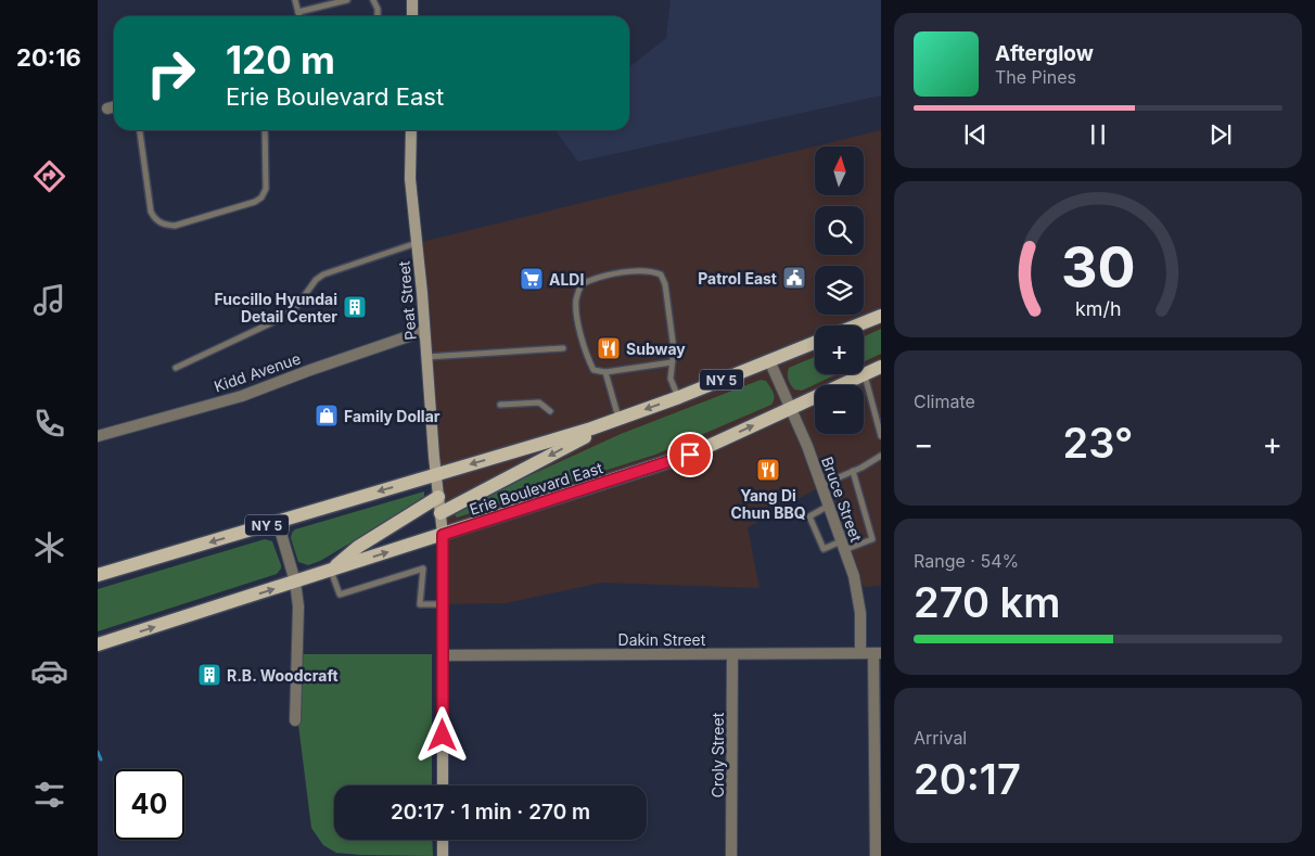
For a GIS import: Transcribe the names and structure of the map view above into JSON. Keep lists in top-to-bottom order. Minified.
{"streets":{"main road":["NY 5","Erie Boulevard East"],"street":["Peat Street","Kidd Avenue","Bruce Street","Dakin Street","Croly Street"]},"crossings":[["Peat Street","Kidd Avenue"],["Peat Street","NY 5"],["Peat Street","Erie Boulevard East"],["Peat Street","Dakin Street"],["NY 5","Bruce Street"],["Erie Boulevard East","Bruce Street"],["Bruce Street","Dakin Street"],["Dakin Street","Croly Street"]],"places":{"public building":["Patrol East"],"supermarket":["ALDI"],"building":["Fuccillo Hyundai Detail Center","R.B. Woodcraft"],"restaurant":["Subway","Yang Di Chun BBQ"],"shop":["Family Dollar"]},"north":"top","page":{"tabs":"20:16","turn":["120 m","Erie Boulevard East"],"song":["Afterglow","The Pines"],"map_buttons":["+","−"],"tile":["Climate",["Range · 54%","270 km"],["Arrival","20:17"]],"heat":["−","23°","+"],"limit":"40","trip":"20:17 · 1 min · 270 m","gauge":["30","km/h"]}}
